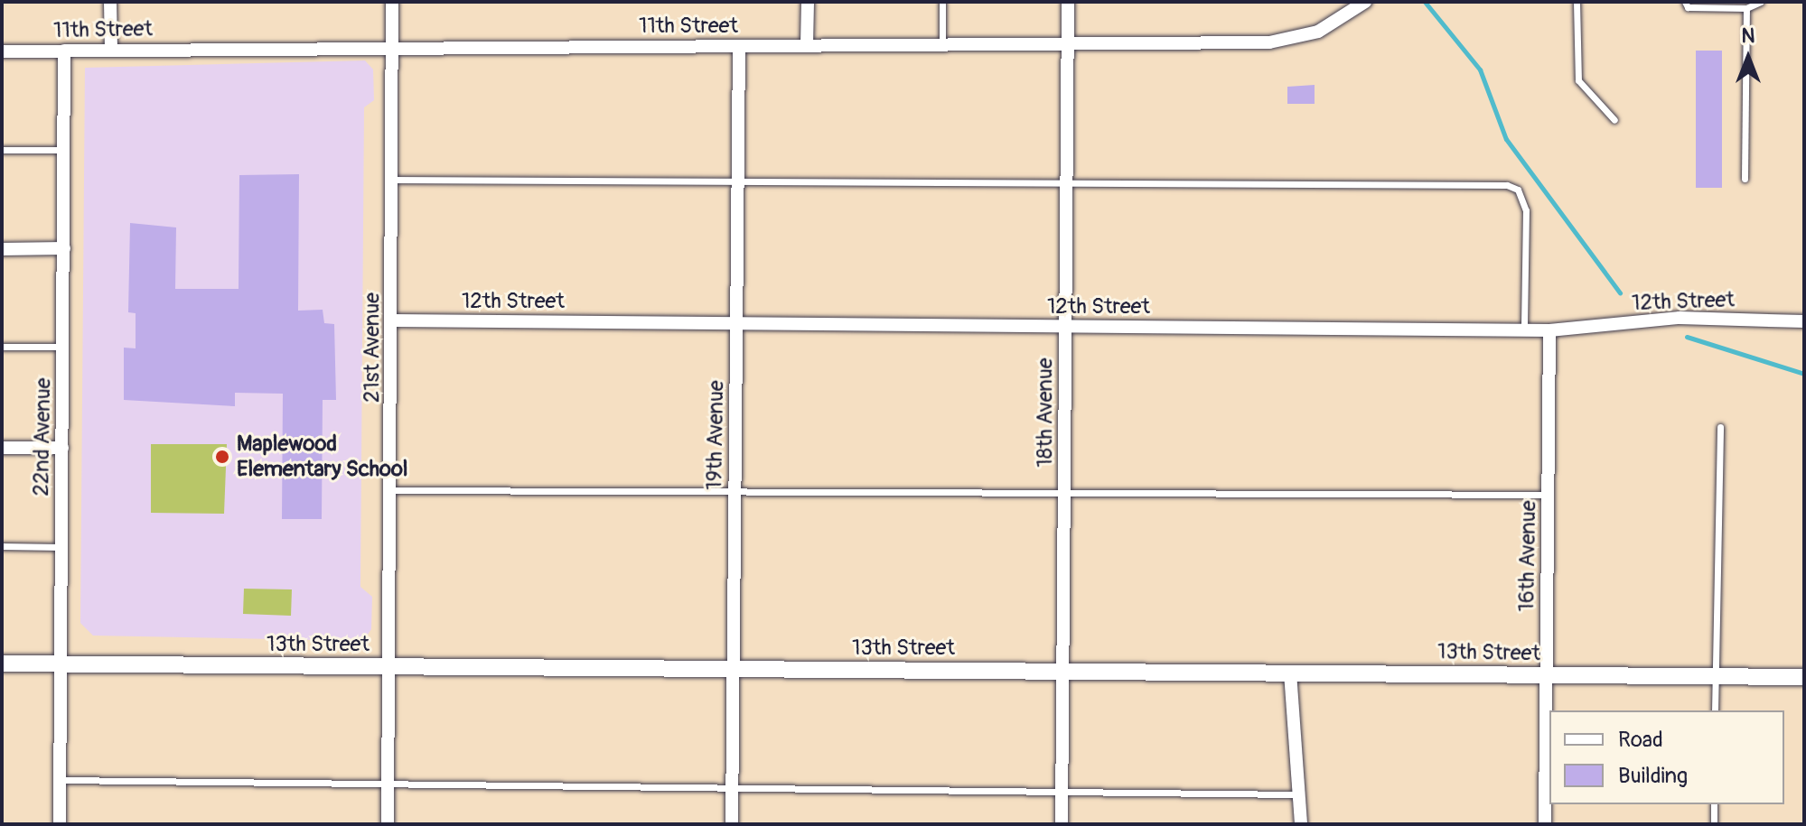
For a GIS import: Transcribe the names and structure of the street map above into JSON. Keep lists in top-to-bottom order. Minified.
{"streets":{"street":["11th Street","12th Street","21st Avenue","18th Avenue","19th Avenue","22nd Avenue","16th Avenue","13th Street"]},"crossings":[["11th Street","21st Avenue"],["11th Street","18th Avenue"],["11th Street","19th Avenue"],["11th Street","22nd Avenue"],["12th Street","21st Avenue"],["12th Street","18th Avenue"],["12th Street","19th Avenue"],["12th Street","16th Avenue"],["21st Avenue","13th Street"],["18th Avenue","13th Street"],["19th Avenue","13th Street"],["22nd Avenue","13th Street"],["16th Avenue","13th Street"]],"places":["Maplewood Elementary School"],"legend":["Road","Building"],"north":"top"}
